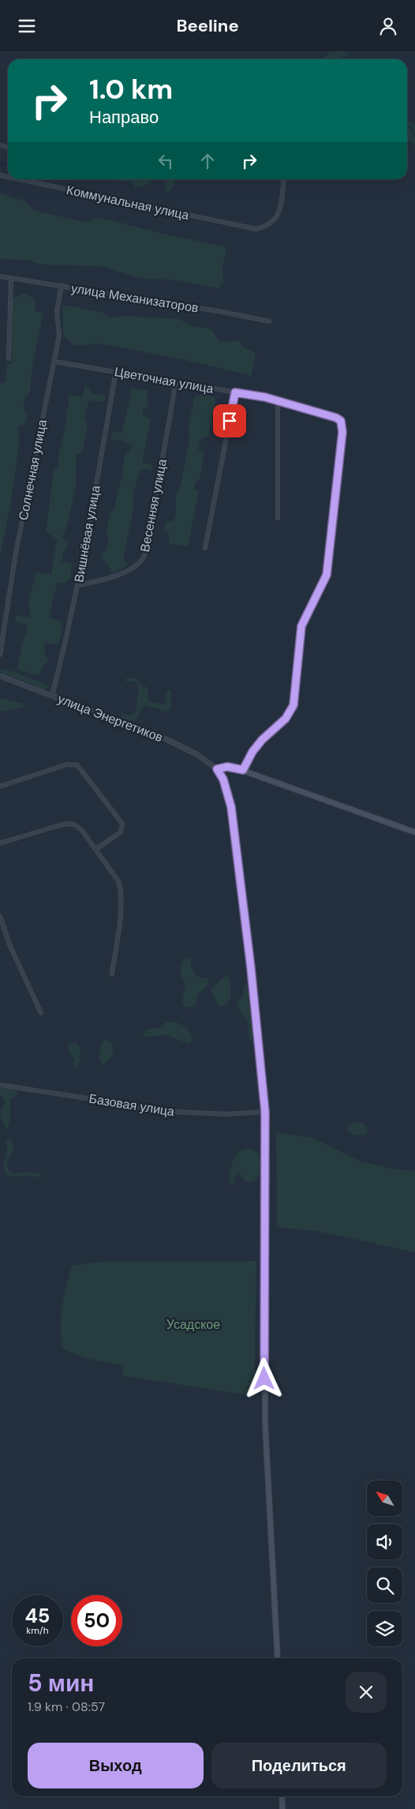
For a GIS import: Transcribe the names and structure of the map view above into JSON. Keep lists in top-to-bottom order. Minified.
{"streets":{"street":["Коммунальная улица","улица Механизаторов","Цветочная улица","Солнечная улица","Весенняя улица","Вишнёвая улица","улица Энергетиков","Базовая улица"]},"crossings":[["улица Механизаторов","Солнечная улица"],["Цветочная улица","Солнечная улица"],["Цветочная улица","Весенняя улица"],["Цветочная улица","Вишнёвая улица"],["Весенняя улица","Вишнёвая улица"],["Вишнёвая улица","улица Энергетиков"]],"parks":["Усадское"],"north":"top left","page":{"header":"Beeline","turn":["1.0 km","Направо"],"speed":"45 km/h","limit":"50","heading":["5 мин","1.9 km · 08:57"],"buttons":["Выход","Поделиться"]}}
